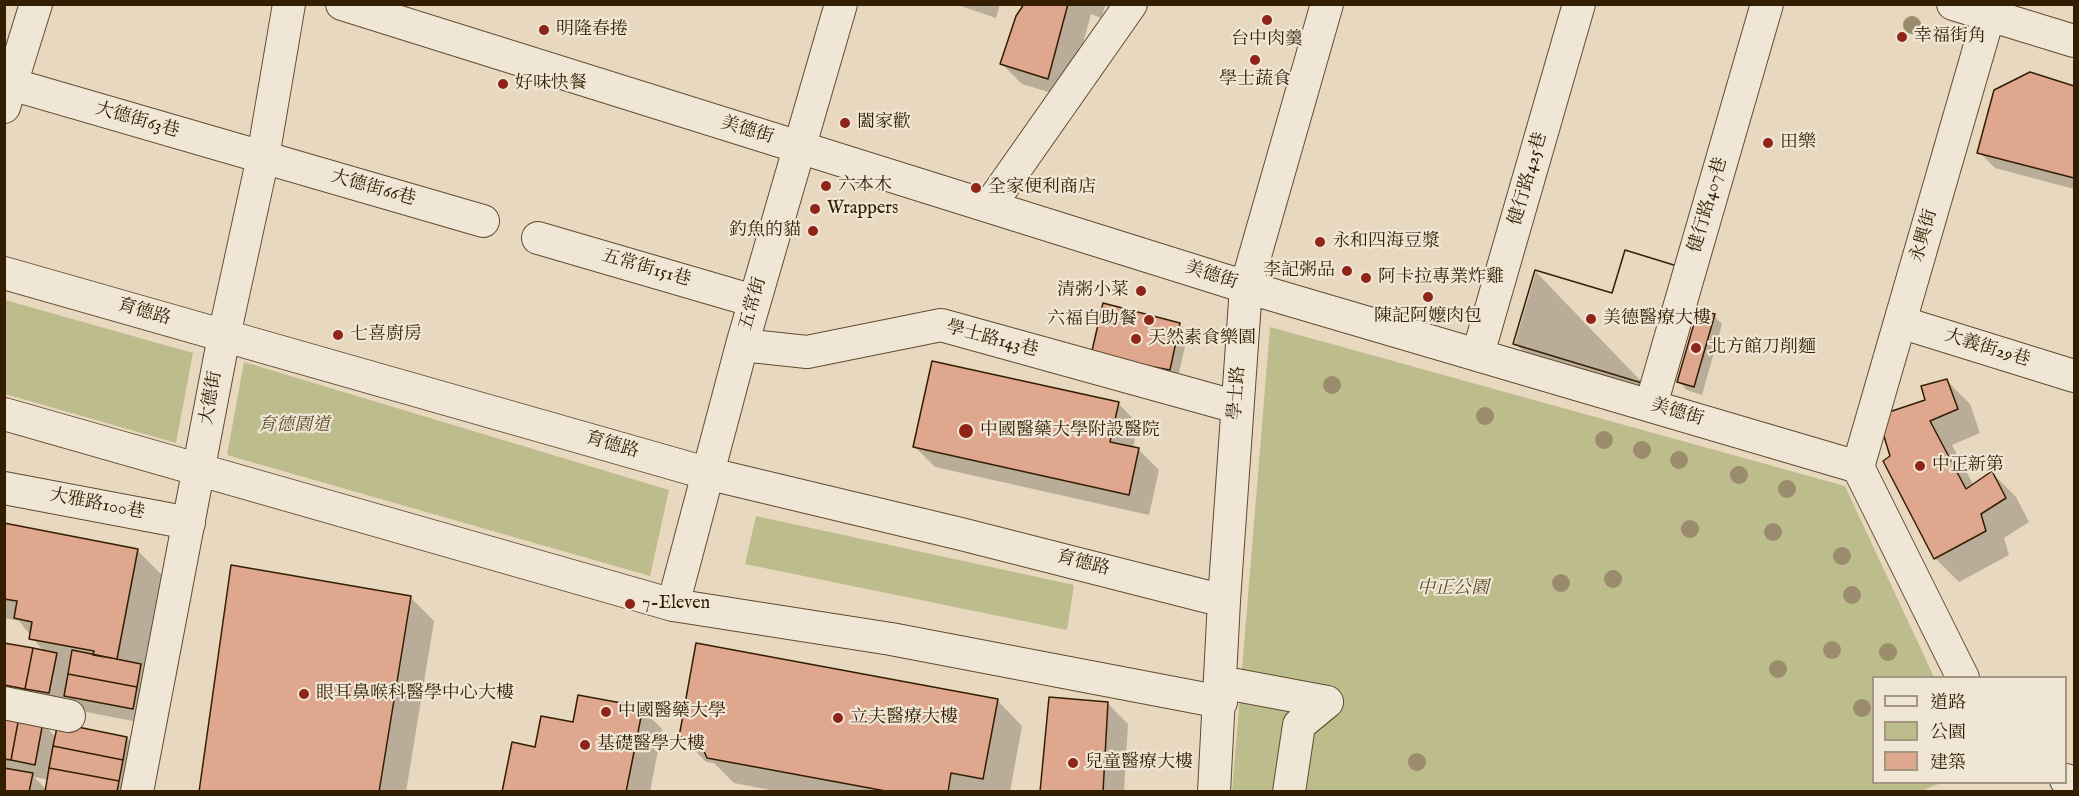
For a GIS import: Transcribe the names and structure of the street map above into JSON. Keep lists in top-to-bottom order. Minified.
{"streets":{"street":["大德街63巷","美德街","健行路425巷","大德街66巷","健行路407巷","永興街","五常街151巷","五常街","育德路","學士路143巷","大義街29巷","學士路","大德街","大雅路100巷"]},"crossings":[["大德街63巷","大德街66巷"],["大德街63巷","大德街"],["美德街","健行路425巷"],["美德街","健行路407巷"],["美德街","永興街"],["美德街","五常街"],["美德街","學士路"],["大德街66巷","大德街"],["永興街","大義街29巷"],["五常街151巷","五常街"],["五常街","育德路"],["五常街","學士路143巷"],["育德路","學士路"],["育德路","大德街"],["學士路143巷","學士路"],["大德街","大雅路100巷"]],"parks":["育德園道","中正公園"],"places":["台中肉羹","明隆春捲","幸福街角","學士蔬食","好味快餐","闔家歡","田樂","六本木","全家便利商店","Wrappers","釣魚的貓","永和四海豆漿","李記粥品","阿卡拉專業炸雞","清粥小菜","陳記阿嬤肉包","美德醫療大樓","六福自助餐","七喜廚房","天然素食樂園","北方館刀削麵","中國醫藥大學附設醫院","中正新第","7-Eleven","眼耳鼻喉科醫學中心大樓","中國醫藥大學","立夫醫療大樓","基礎醫學大樓","兒童醫療大樓"],"legend":["道路","公園","建築"]}
